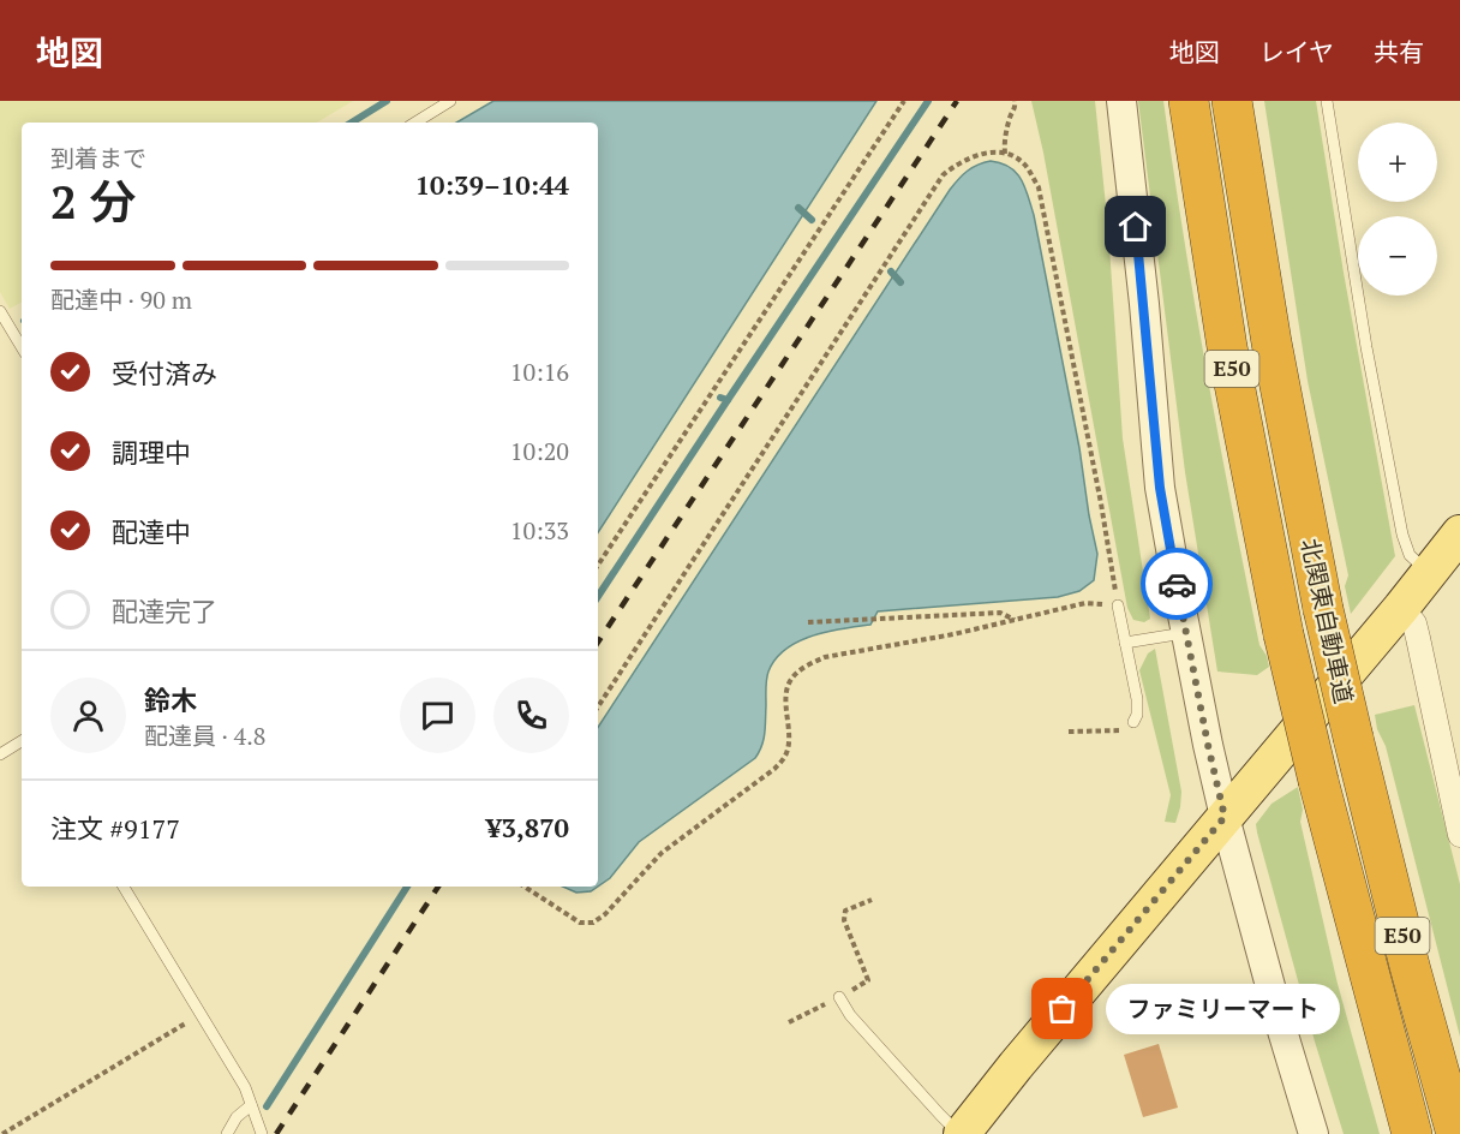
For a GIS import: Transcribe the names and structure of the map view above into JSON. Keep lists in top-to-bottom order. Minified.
{"streets":{"highway":["E50","北関東自動車道"]},"places":["ファミリーマート"],"page":{"header":"地図","nav":["地図","レイヤ","共有"],"map_buttons":["+","−"],"heading":["2 分","到着まで","10:39–10:44"],"panel":["鈴木","配達員 · 4.8","注文 #9177","¥3,870"],"bar":"配達中 · 90 m","list":[["受付済み","10:16"],["調理中","10:20"],["配達中","10:33"],"配達完了"],"bubble":"ファミリーマート"}}
